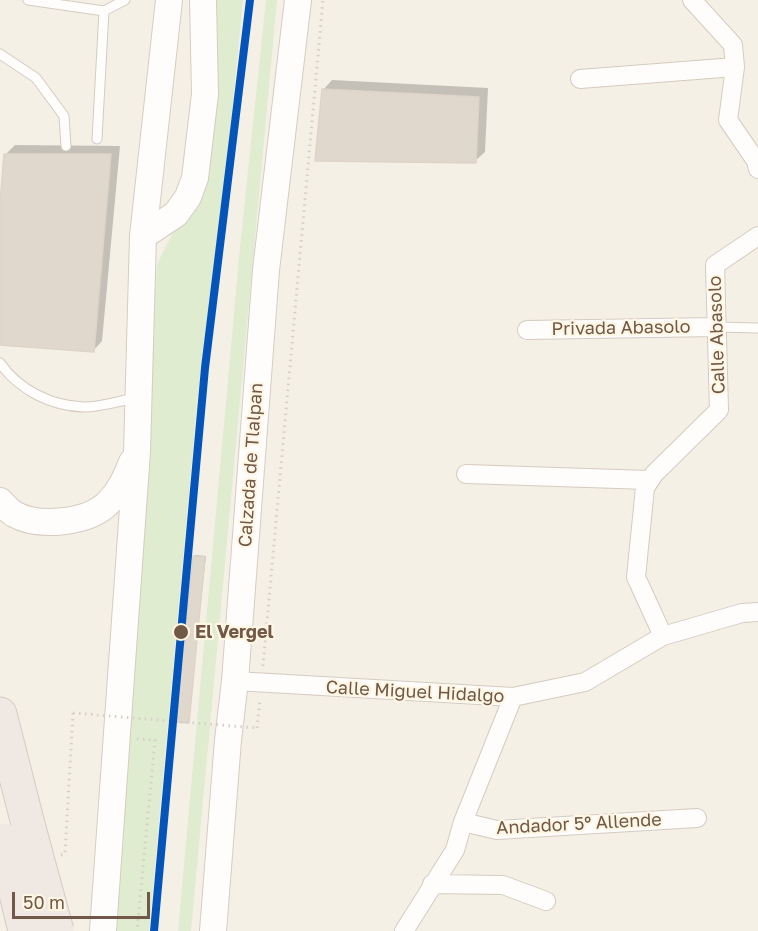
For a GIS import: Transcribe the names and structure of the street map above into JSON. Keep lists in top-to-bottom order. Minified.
{"streets":{"main road":["Calzada de Tlalpan"],"street":["Privada Abasolo","Calle Abasolo","Calle Miguel Hidalgo","Andador 5º Allende"]},"crossings":[["Privada Abasolo","Calle Abasolo"],["Calzada de Tlalpan","Calle Miguel Hidalgo"]],"places":["El Vergel"],"scale_bar":"50 m"}
